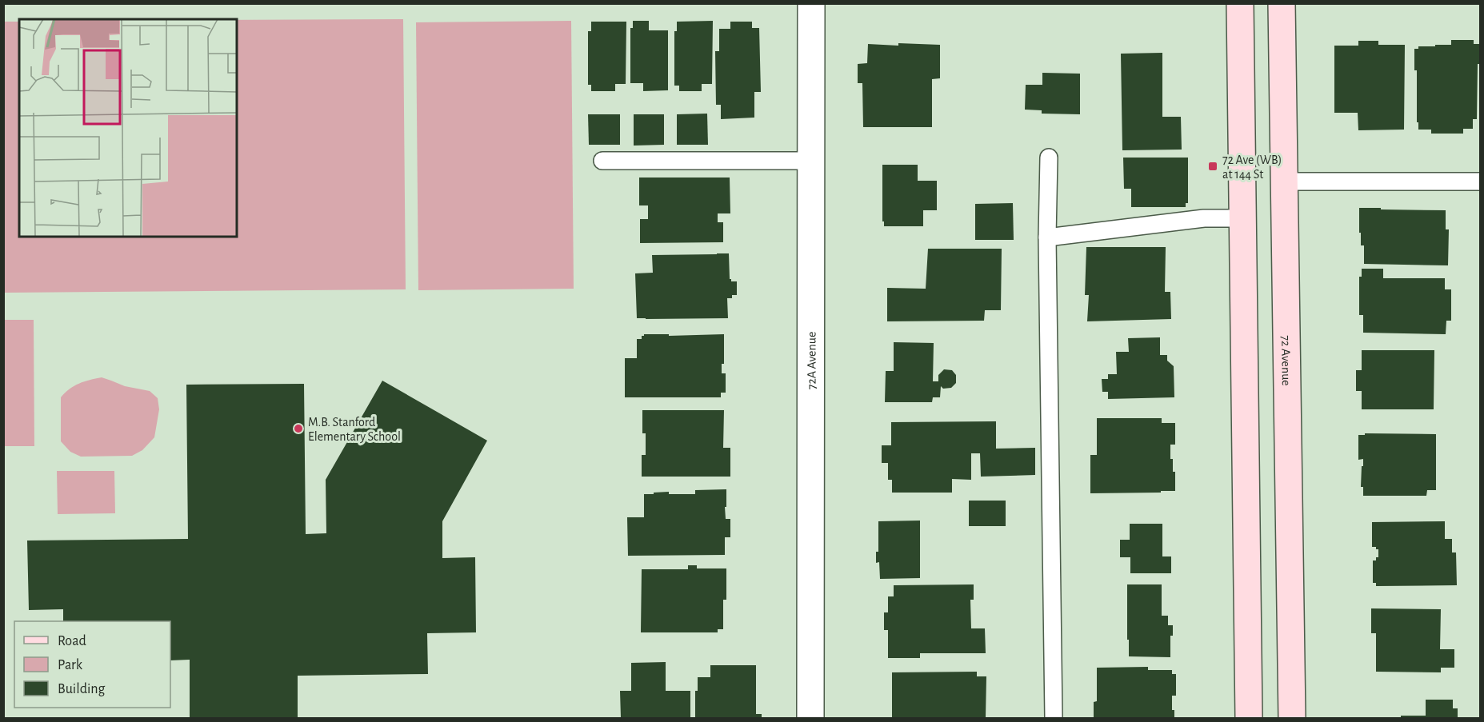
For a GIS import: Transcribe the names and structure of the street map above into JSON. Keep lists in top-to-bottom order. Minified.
{"streets":{"main road":["72 Avenue"],"street":["72A Avenue"]},"places":{"transit":["72 Ave (WB) at 144 St"],"other":["M.B. Stanford Elementary School"]},"legend":["Road","Park","Building"]}
